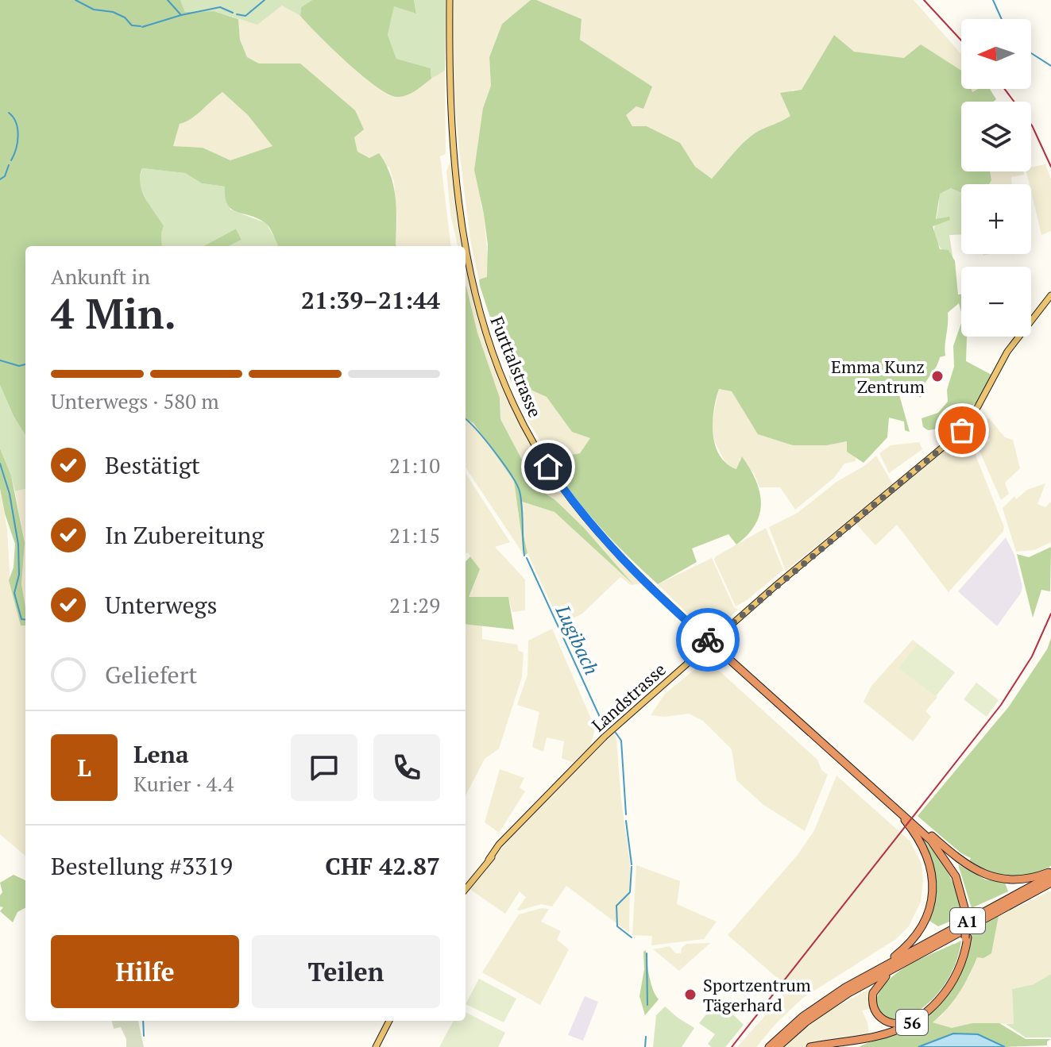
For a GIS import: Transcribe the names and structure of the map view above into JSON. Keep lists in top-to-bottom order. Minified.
{"streets":{"highway":["Furttalstrasse","A1","56"],"main road":["Landstrasse"]},"crossings":[["Furttalstrasse","Landstrasse"]],"water":["Lugibach"],"places":["Emma Kunz Zentrum","Sportzentrum Tägerhard"],"north":"left","page":{"map_buttons":["+","−"],"heading":["4 Min.","Ankunft in","21:39–21:44"],"panel":["Lena","Kurier · 4.4","Bestellung #3319","CHF 42.87"],"bar":"Unterwegs · 580 m","list":[["Bestätigt","21:10"],["In Zubereitung","21:15"],["Unterwegs","21:29"],"Geliefert"],"round":"L","buttons":["Hilfe","Teilen"]}}
